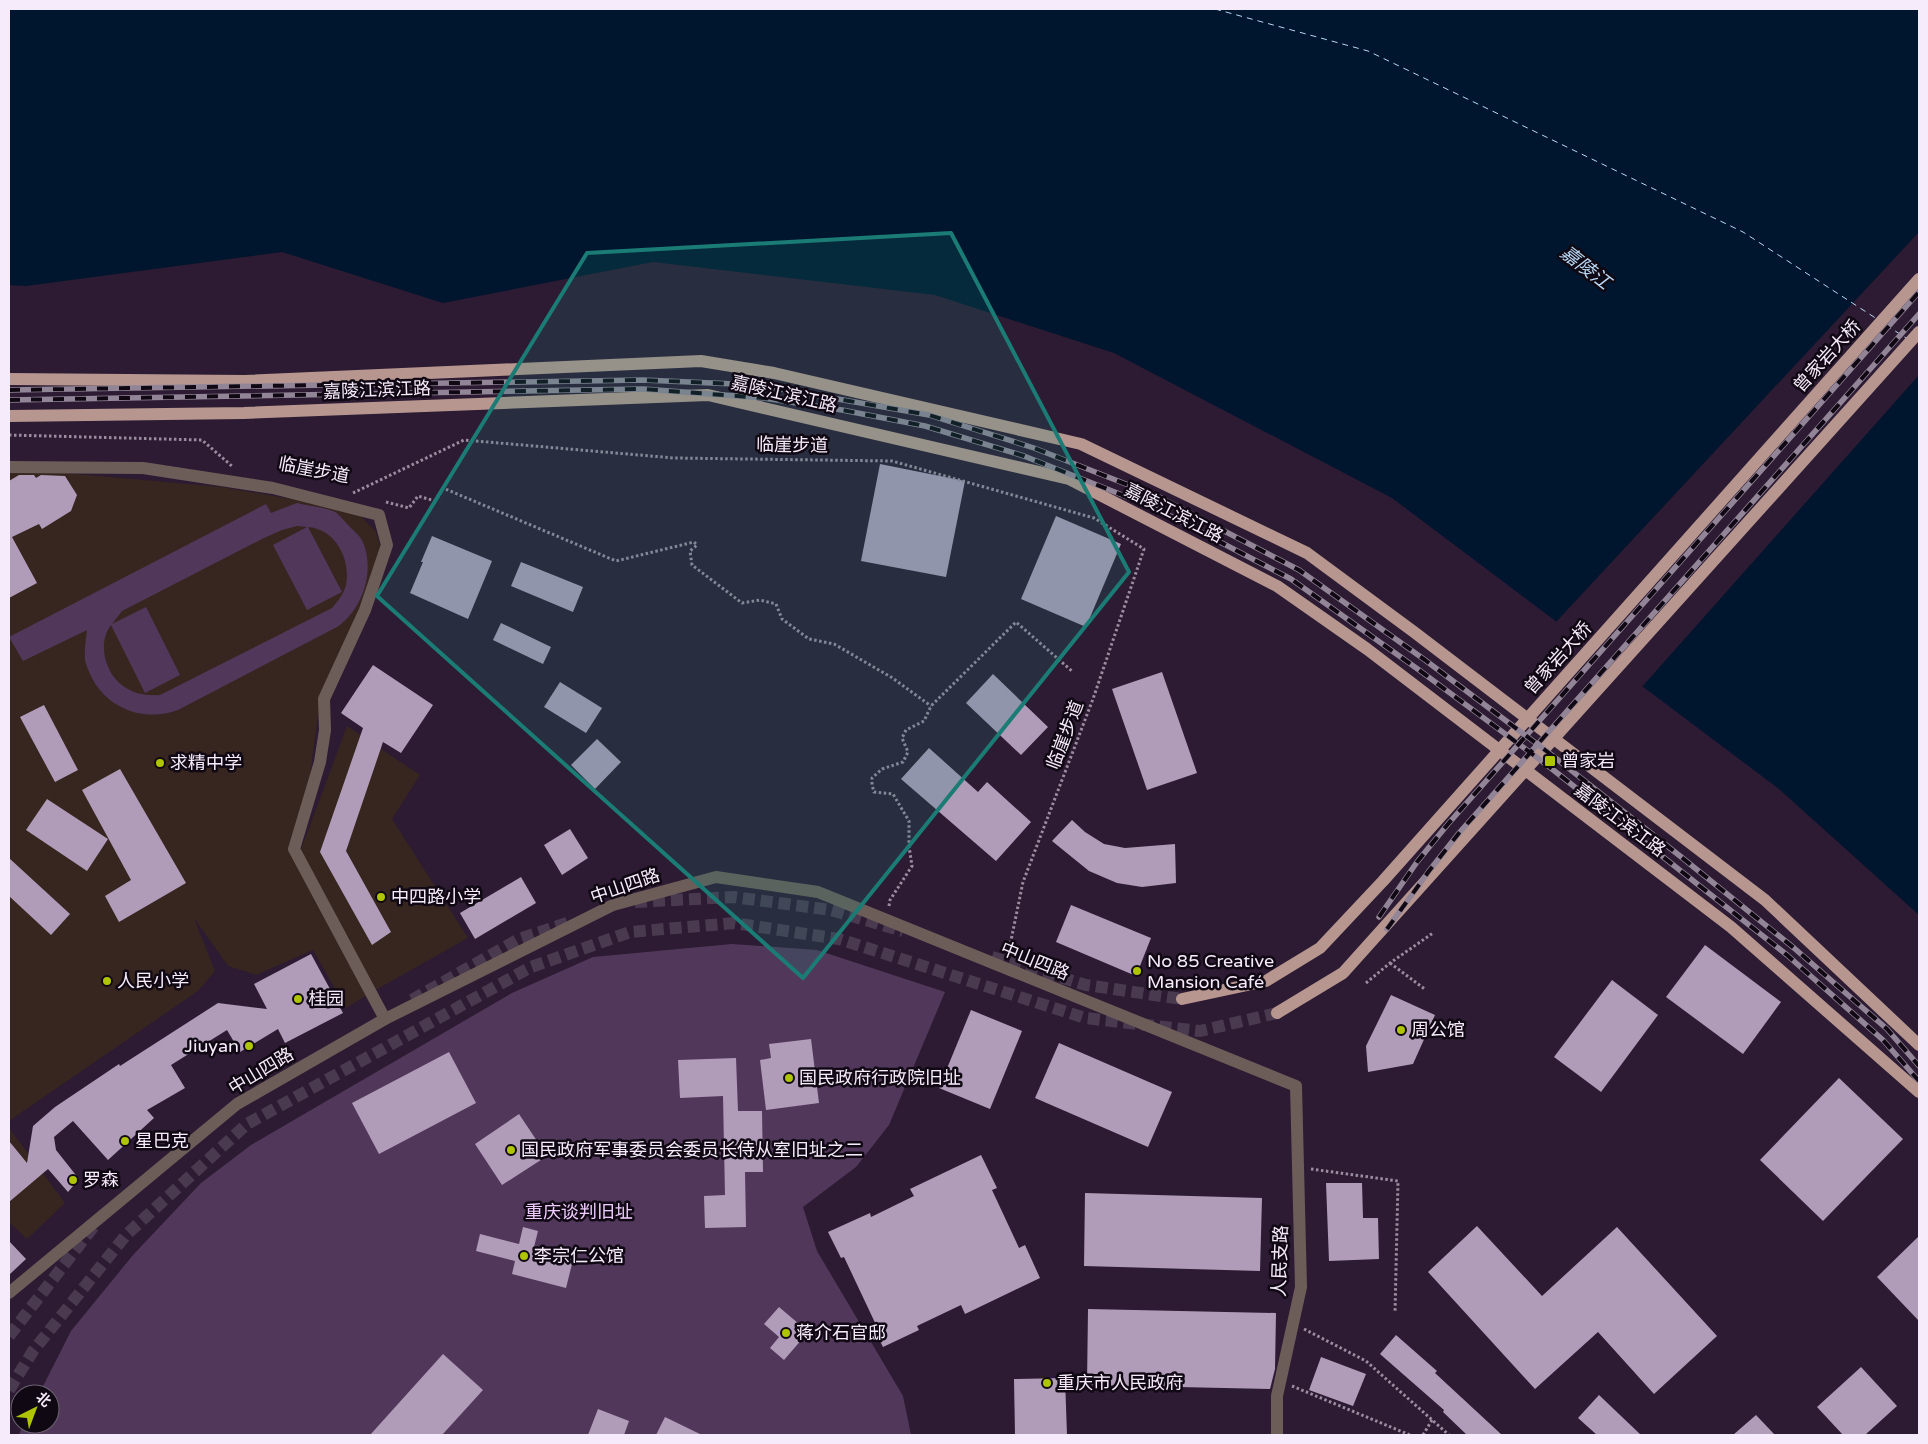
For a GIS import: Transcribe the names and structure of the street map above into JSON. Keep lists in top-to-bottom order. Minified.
{"streets":{"main road":["曾家岩大桥","嘉陵江滨江路"],"street":["中山四路","人民支路"],"path":["临崖步道"]},"crossings":[["临崖步道","中山四路"],["中山四路","人民支路"]],"water":["嘉陵江"],"parks":["重庆谈判旧址"],"places":{"transit":["曾家岩"],"other":["求精中学","中四路小学","No 85 Creative Mansion Café","人民小学","桂园","周公馆","Jiuyan","国民政府行政院旧址","星巴克","国民政府军事委员会委员长侍从室旧址之二","罗森","李宗仁公馆","蒋介石官邸","重庆市人民政府"]},"north":"top right"}
